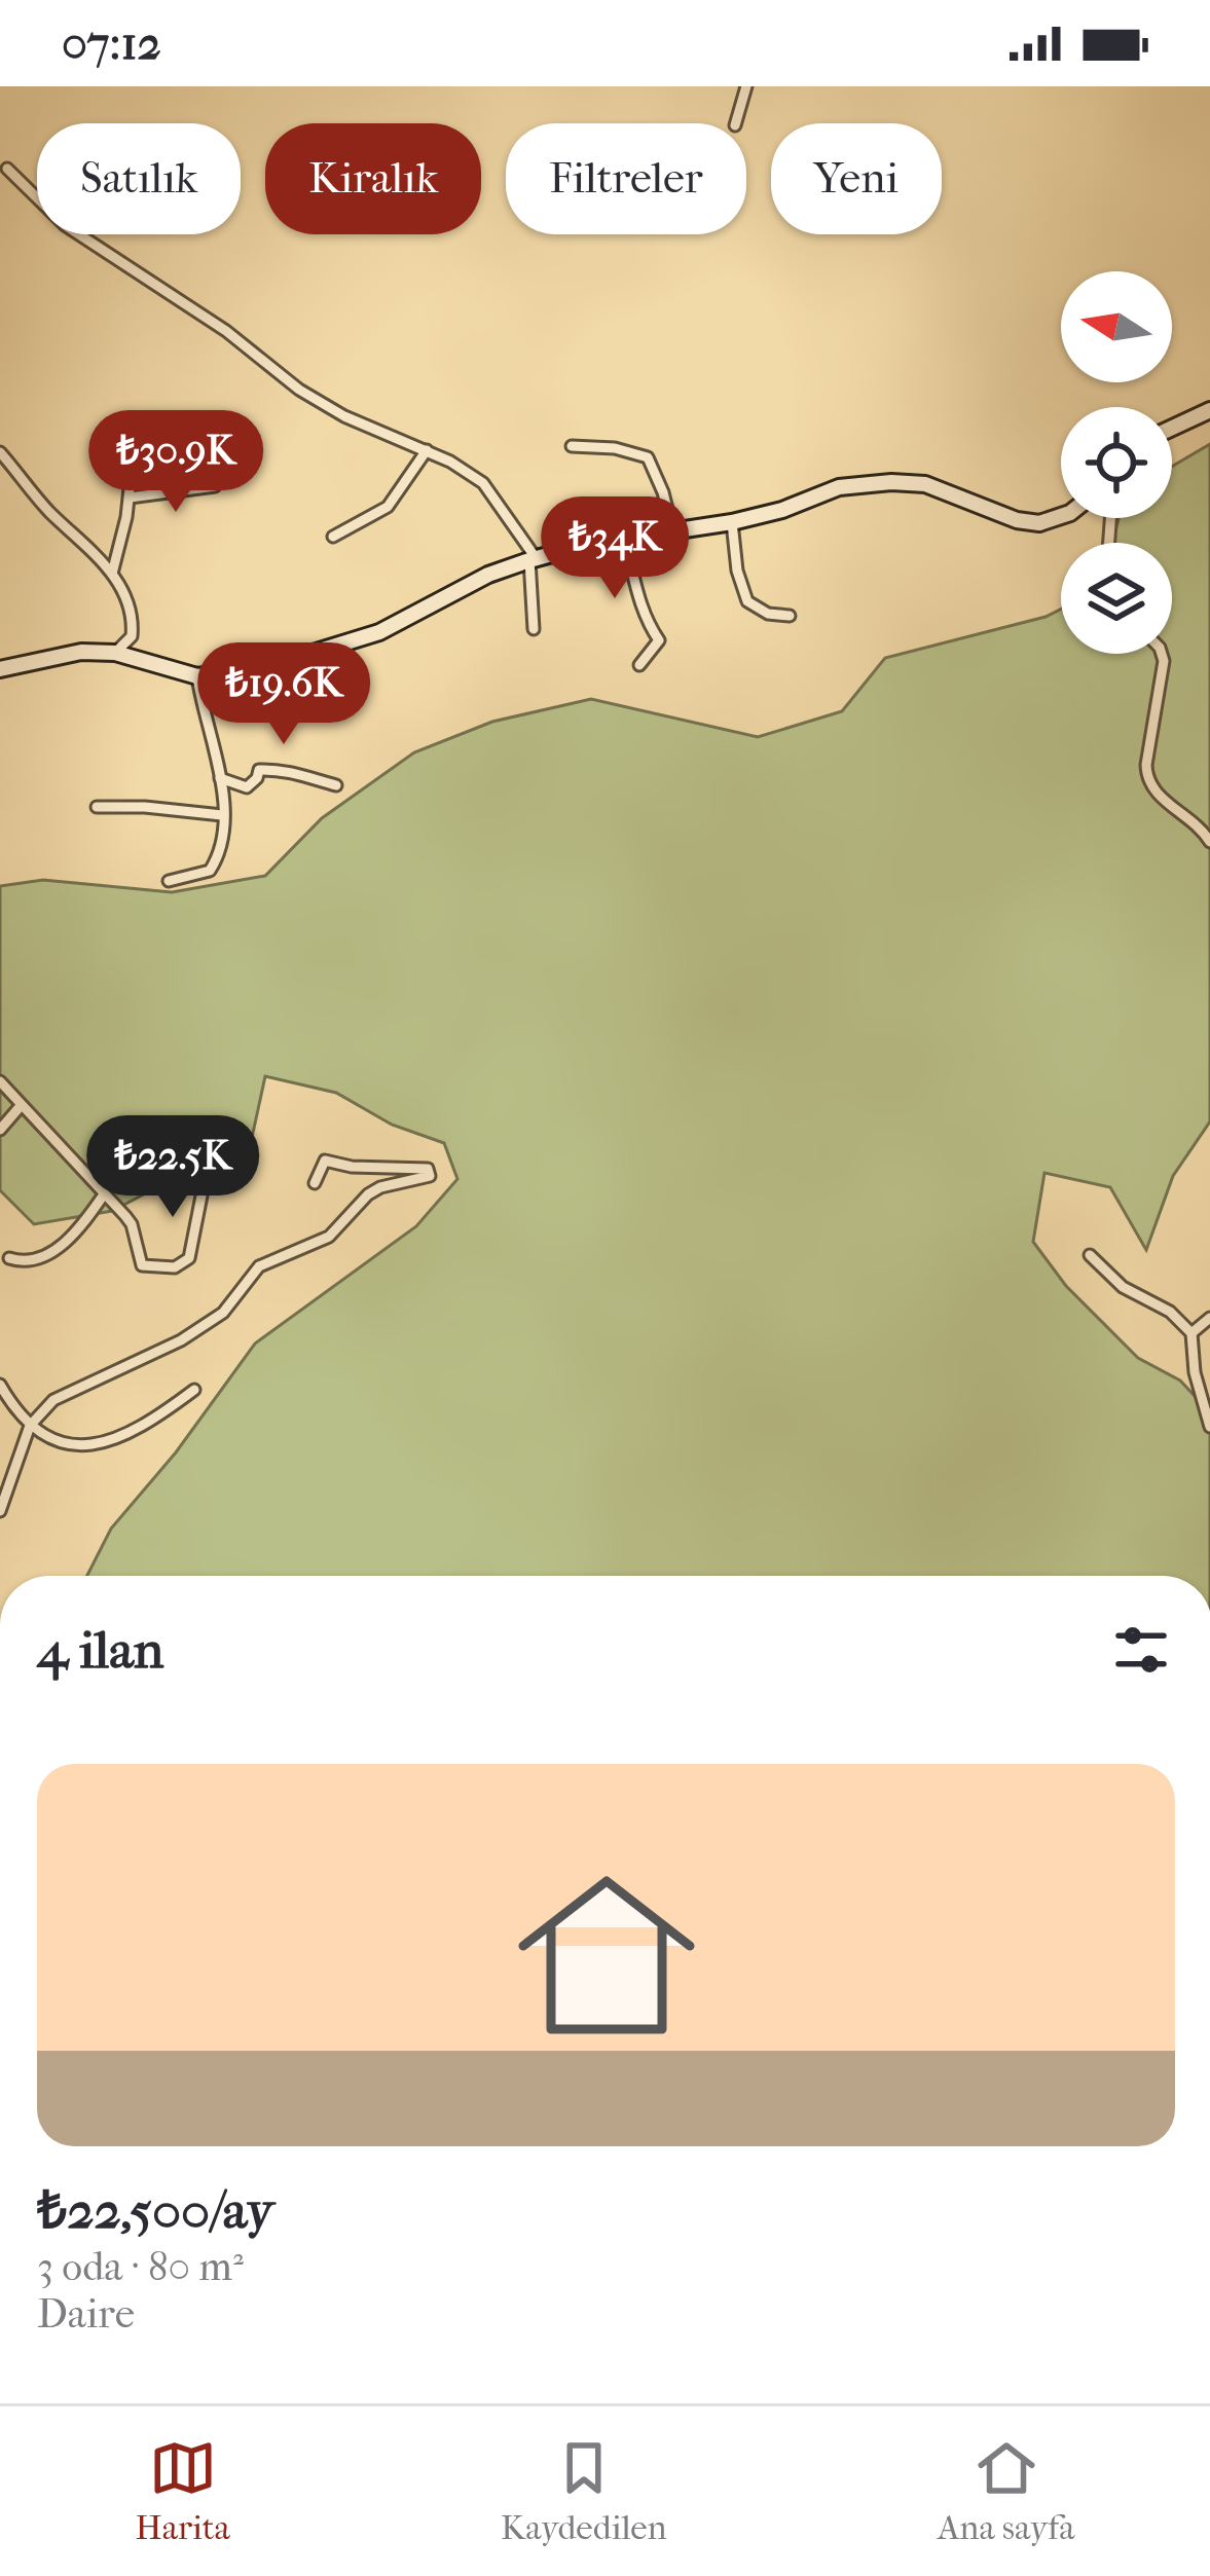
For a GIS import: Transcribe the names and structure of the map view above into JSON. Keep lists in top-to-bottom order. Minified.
{"north":"left","page":{"status":"07:12","chip":["Satılık","Kiralık","Filtreler","Yeni"],"price":["₺30.9K","₺34K","₺19.6K","₺22.5K"],"heading":"4 ilan","list":[{"name":"₺22,500/ay","note":"3 oda · 80 m² · Daire"}],"tabs":["Harita","Kaydedilen","Ana sayfa"]}}
